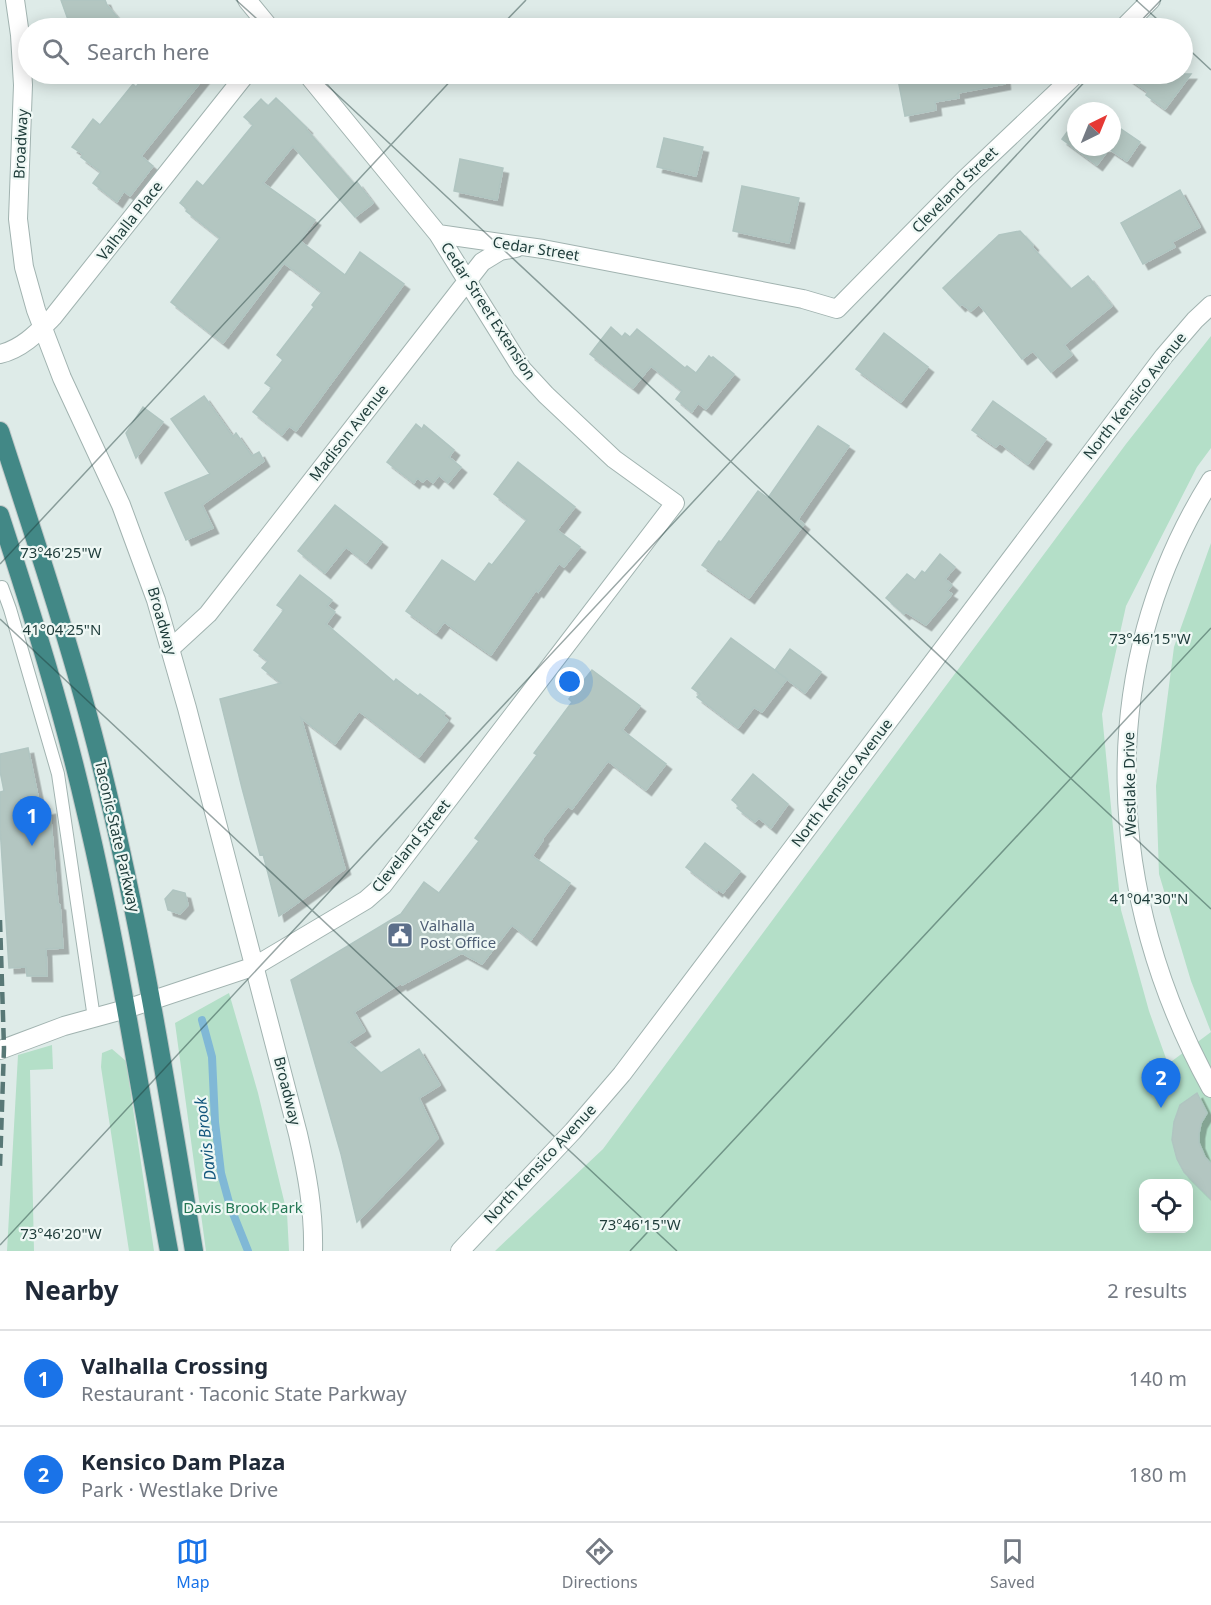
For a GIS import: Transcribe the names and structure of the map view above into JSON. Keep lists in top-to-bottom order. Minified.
{"streets":{"highway":["Taconic State Parkway"],"street":["Broadway","Cleveland Street","Valhalla Place","Cedar Street","Cedar Street Extension","North Kensico Avenue","Madison Avenue","Westlake Drive"]},"crossings":[["Broadway","Cleveland Street"],["Broadway","Valhalla Place"],["Broadway","Madison Avenue"],["Cleveland Street","Cedar Street"],["Cleveland Street","Cedar Street Extension"],["Cleveland Street","Taconic State Parkway"],["Cedar Street","Cedar Street Extension"],["Cedar Street","Madison Avenue"],["Cedar Street Extension","Madison Avenue"]],"water":["Davis Brook"],"parks":["Davis Brook Park"],"places":{"public building":["Valhalla Post Office"]},"north":"top right","page":{"search":"Search here","pins":["1","2"],"heading":["Nearby","2 results"],"list":[{"mark":"1","name":"Valhalla Crossing","note":"Restaurant · Taconic State Parkway","value":"140 m"},{"mark":"2","name":"Kensico Dam Plaza","note":"Park · Westlake Drive","value":"180 m"}],"nav":["Map","Directions","Saved"]},"coordinates":["73°46'25\"W","41°04'25\"N","73°46'15\"W","41°04'30\"N","73°46'20\"W"]}
